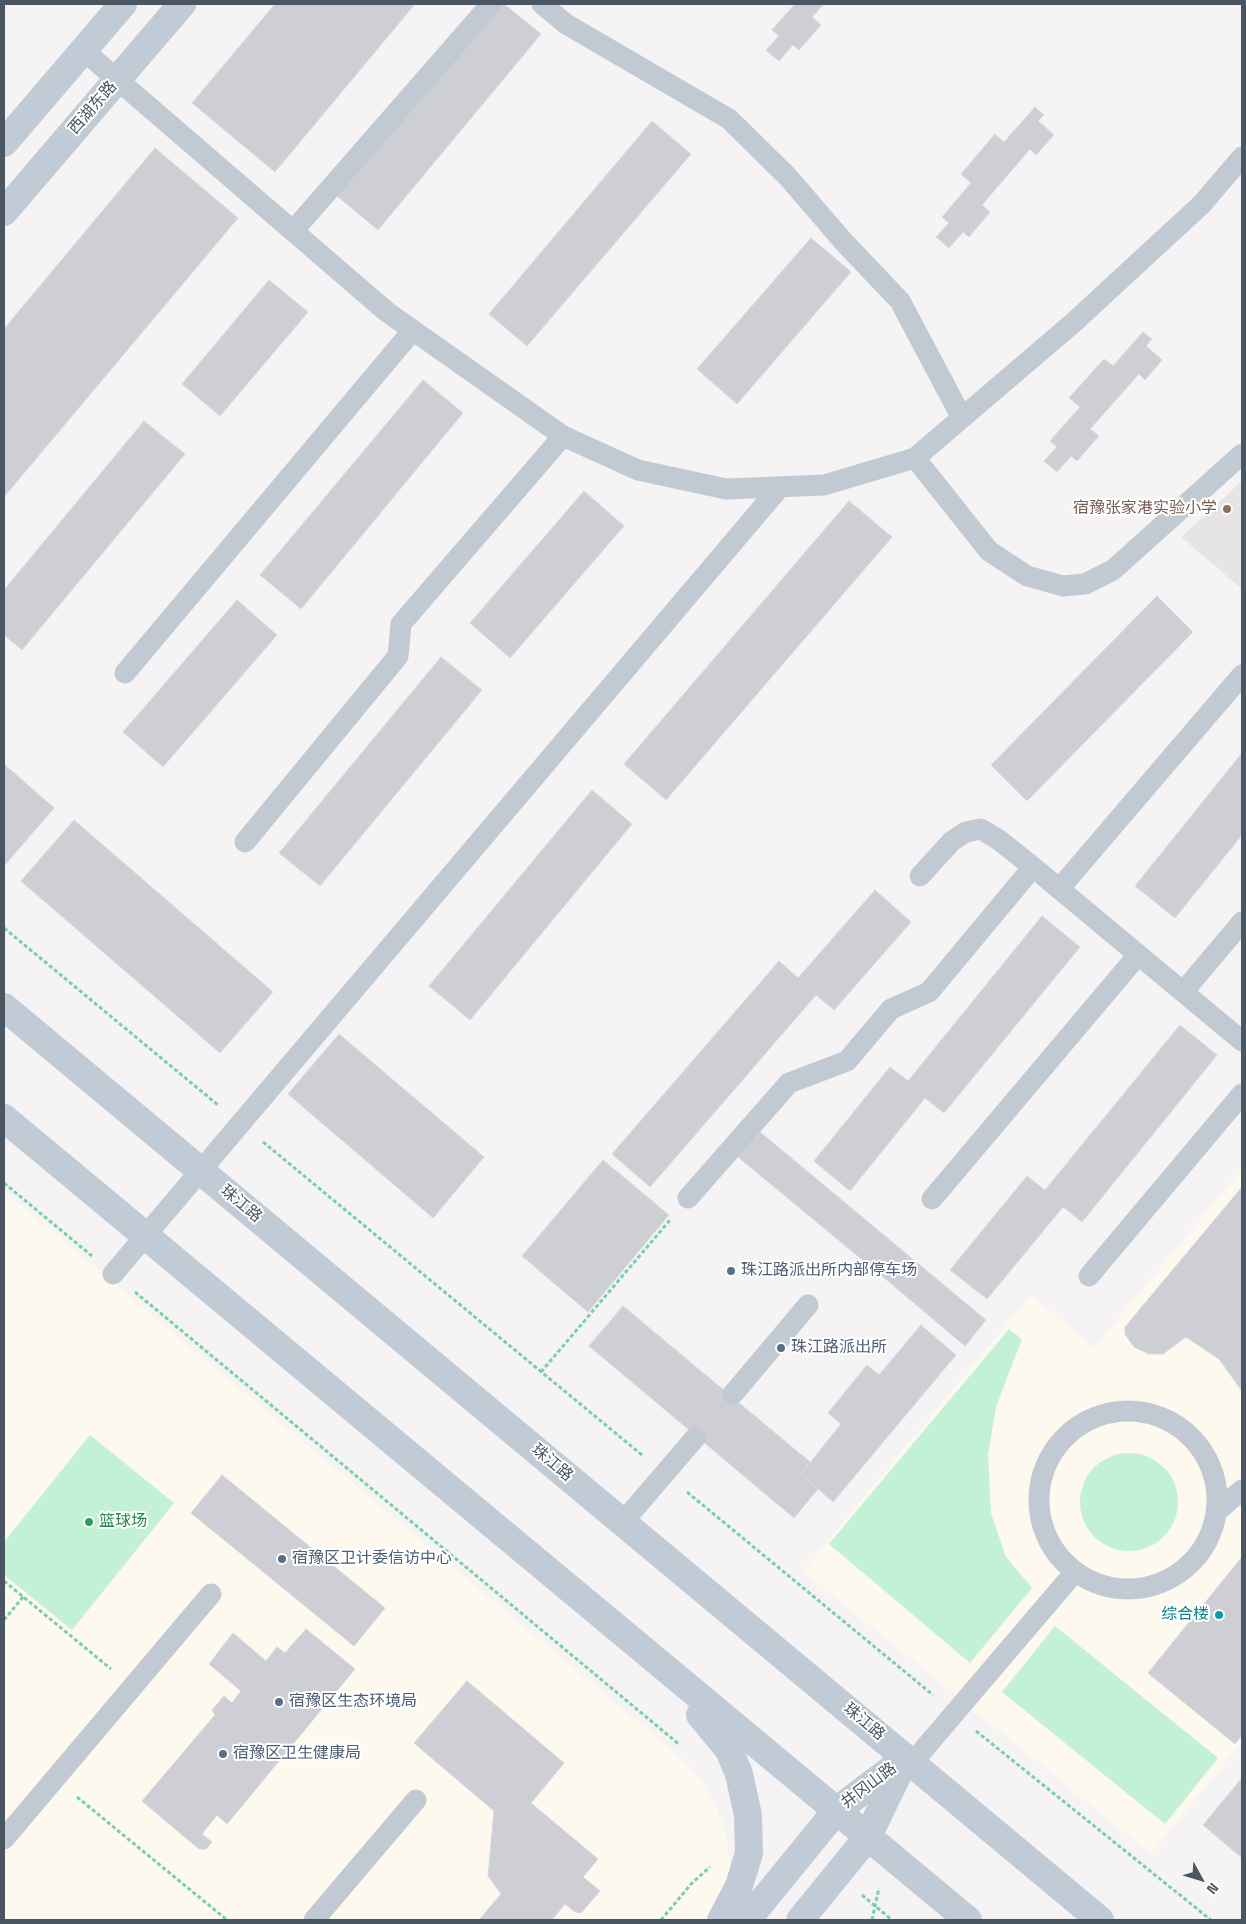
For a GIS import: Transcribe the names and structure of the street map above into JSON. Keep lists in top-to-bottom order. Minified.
{"streets":{"street":["西湖东路","珠江路","井冈山路"]},"crossings":[["珠江路","井冈山路"]],"places":["宿豫张家港实验小学","珠江路派出所内部停车场","珠江路派出所","篮球场","宿豫区卫计委信访中心","综合楼","宿豫区生态环境局","宿豫区卫生健康局"],"north":"bottom right"}
